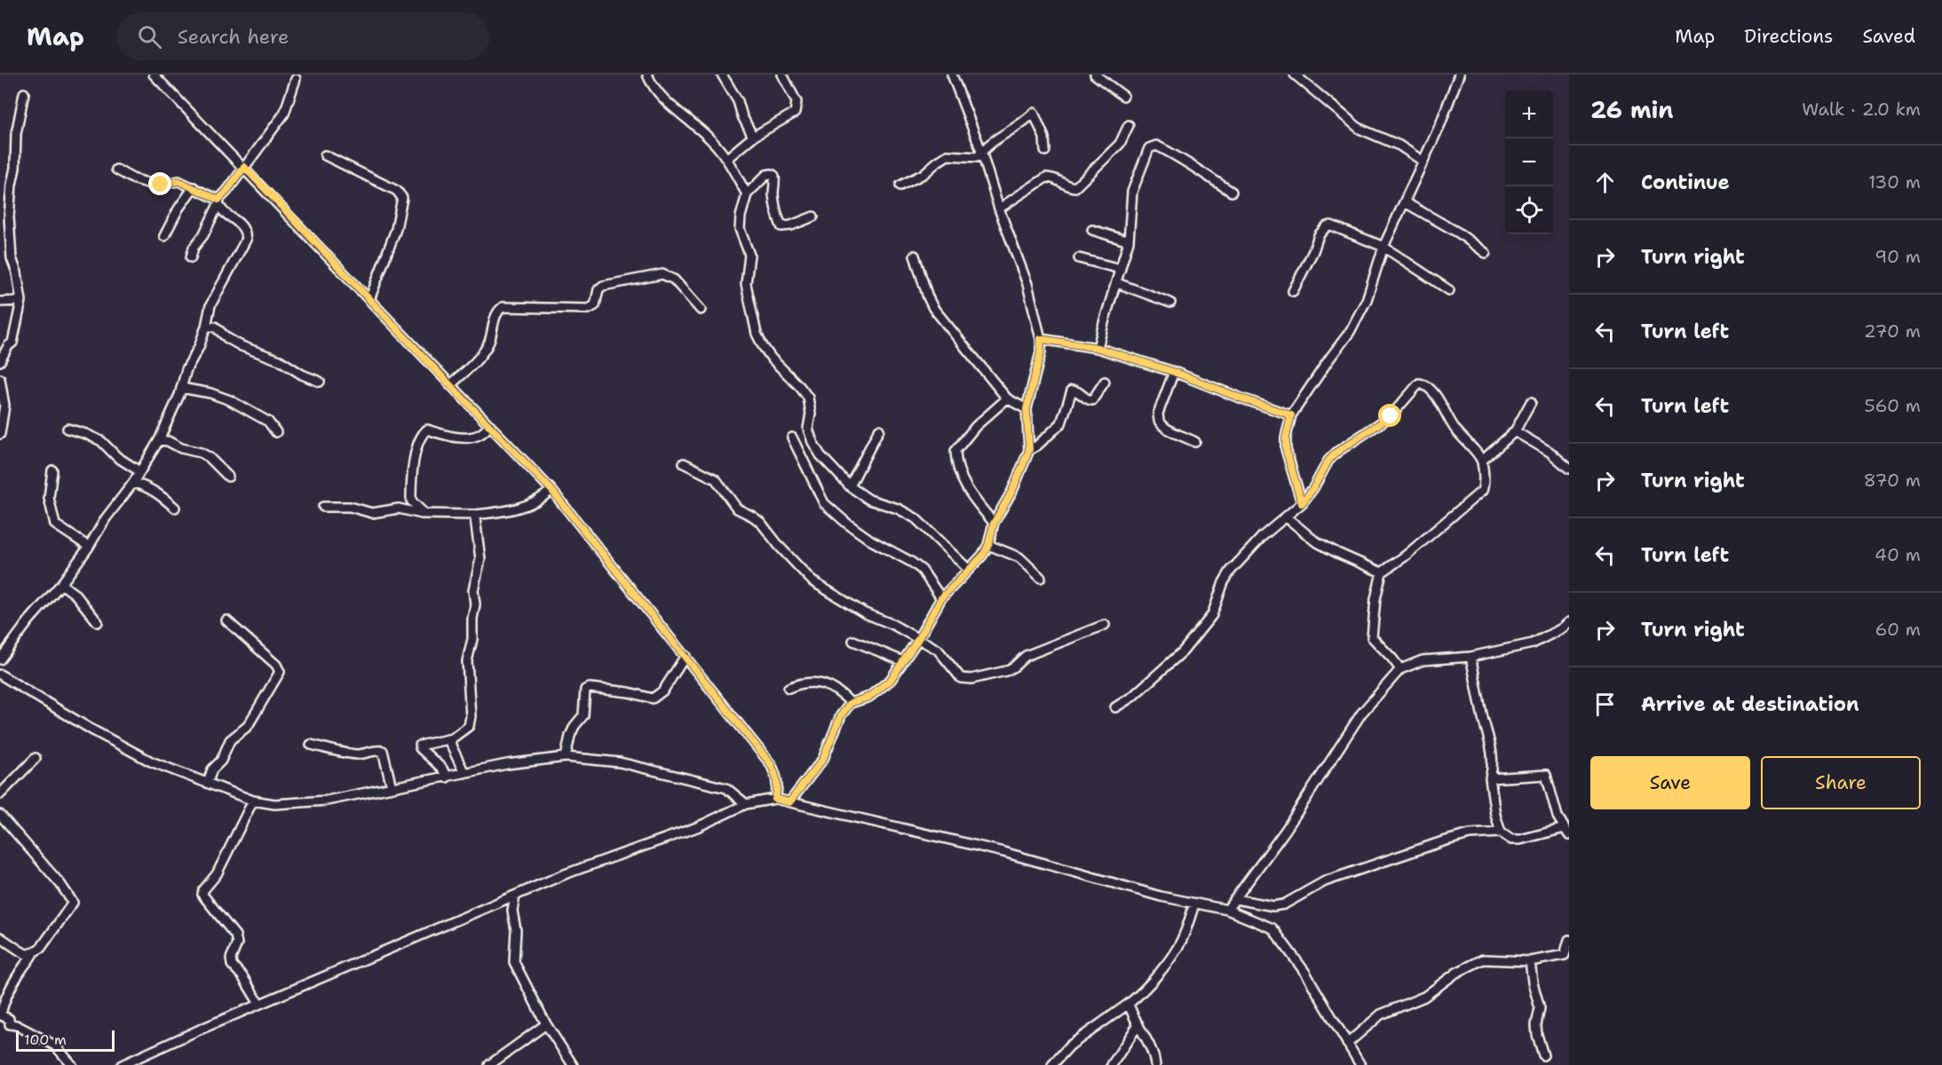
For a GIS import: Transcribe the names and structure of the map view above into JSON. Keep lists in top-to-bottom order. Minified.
{"scale_bar":"100 m","page":{"header":"Map","search":"Search here","nav":["Map","Directions","Saved"],"heading":["26 min","Walk · 2.0 km"],"map_buttons":["+","−"],"list":[["Continue","130 m"],["Turn right","90 m"],["Turn left","270 m"],["Turn left","560 m"],["Turn right","870 m"],["Turn left","40 m"],["Turn right","60 m"],"Arrive at destination"],"buttons":["Save","Share"],"scale":"100 m"}}
